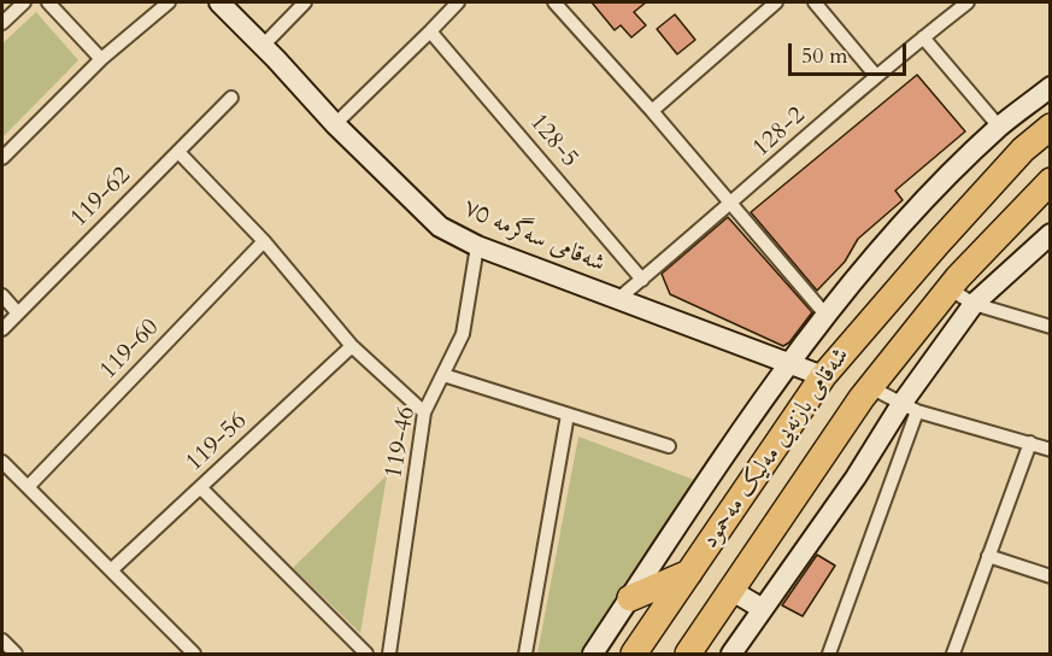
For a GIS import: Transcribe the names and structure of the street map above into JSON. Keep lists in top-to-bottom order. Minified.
{"streets":{"highway":["شەقامی بازنەیی مەلیک مەحمود"],"main road":["شەقامی سەگرمە ٧٥"],"street":["128-2","128-5","119-62","119-60","119-56","119-46"]},"crossings":[["128-2","128-5"],["128-2","شەقامی سەگرمە ٧٥"],["شەقامی سەگرمە ٧٥","119-46"],["شەقامی سەگرمە ٧٥","شەقامی بازنەیی مەلیک مەحمود"]],"scale_bar":"50 m"}
